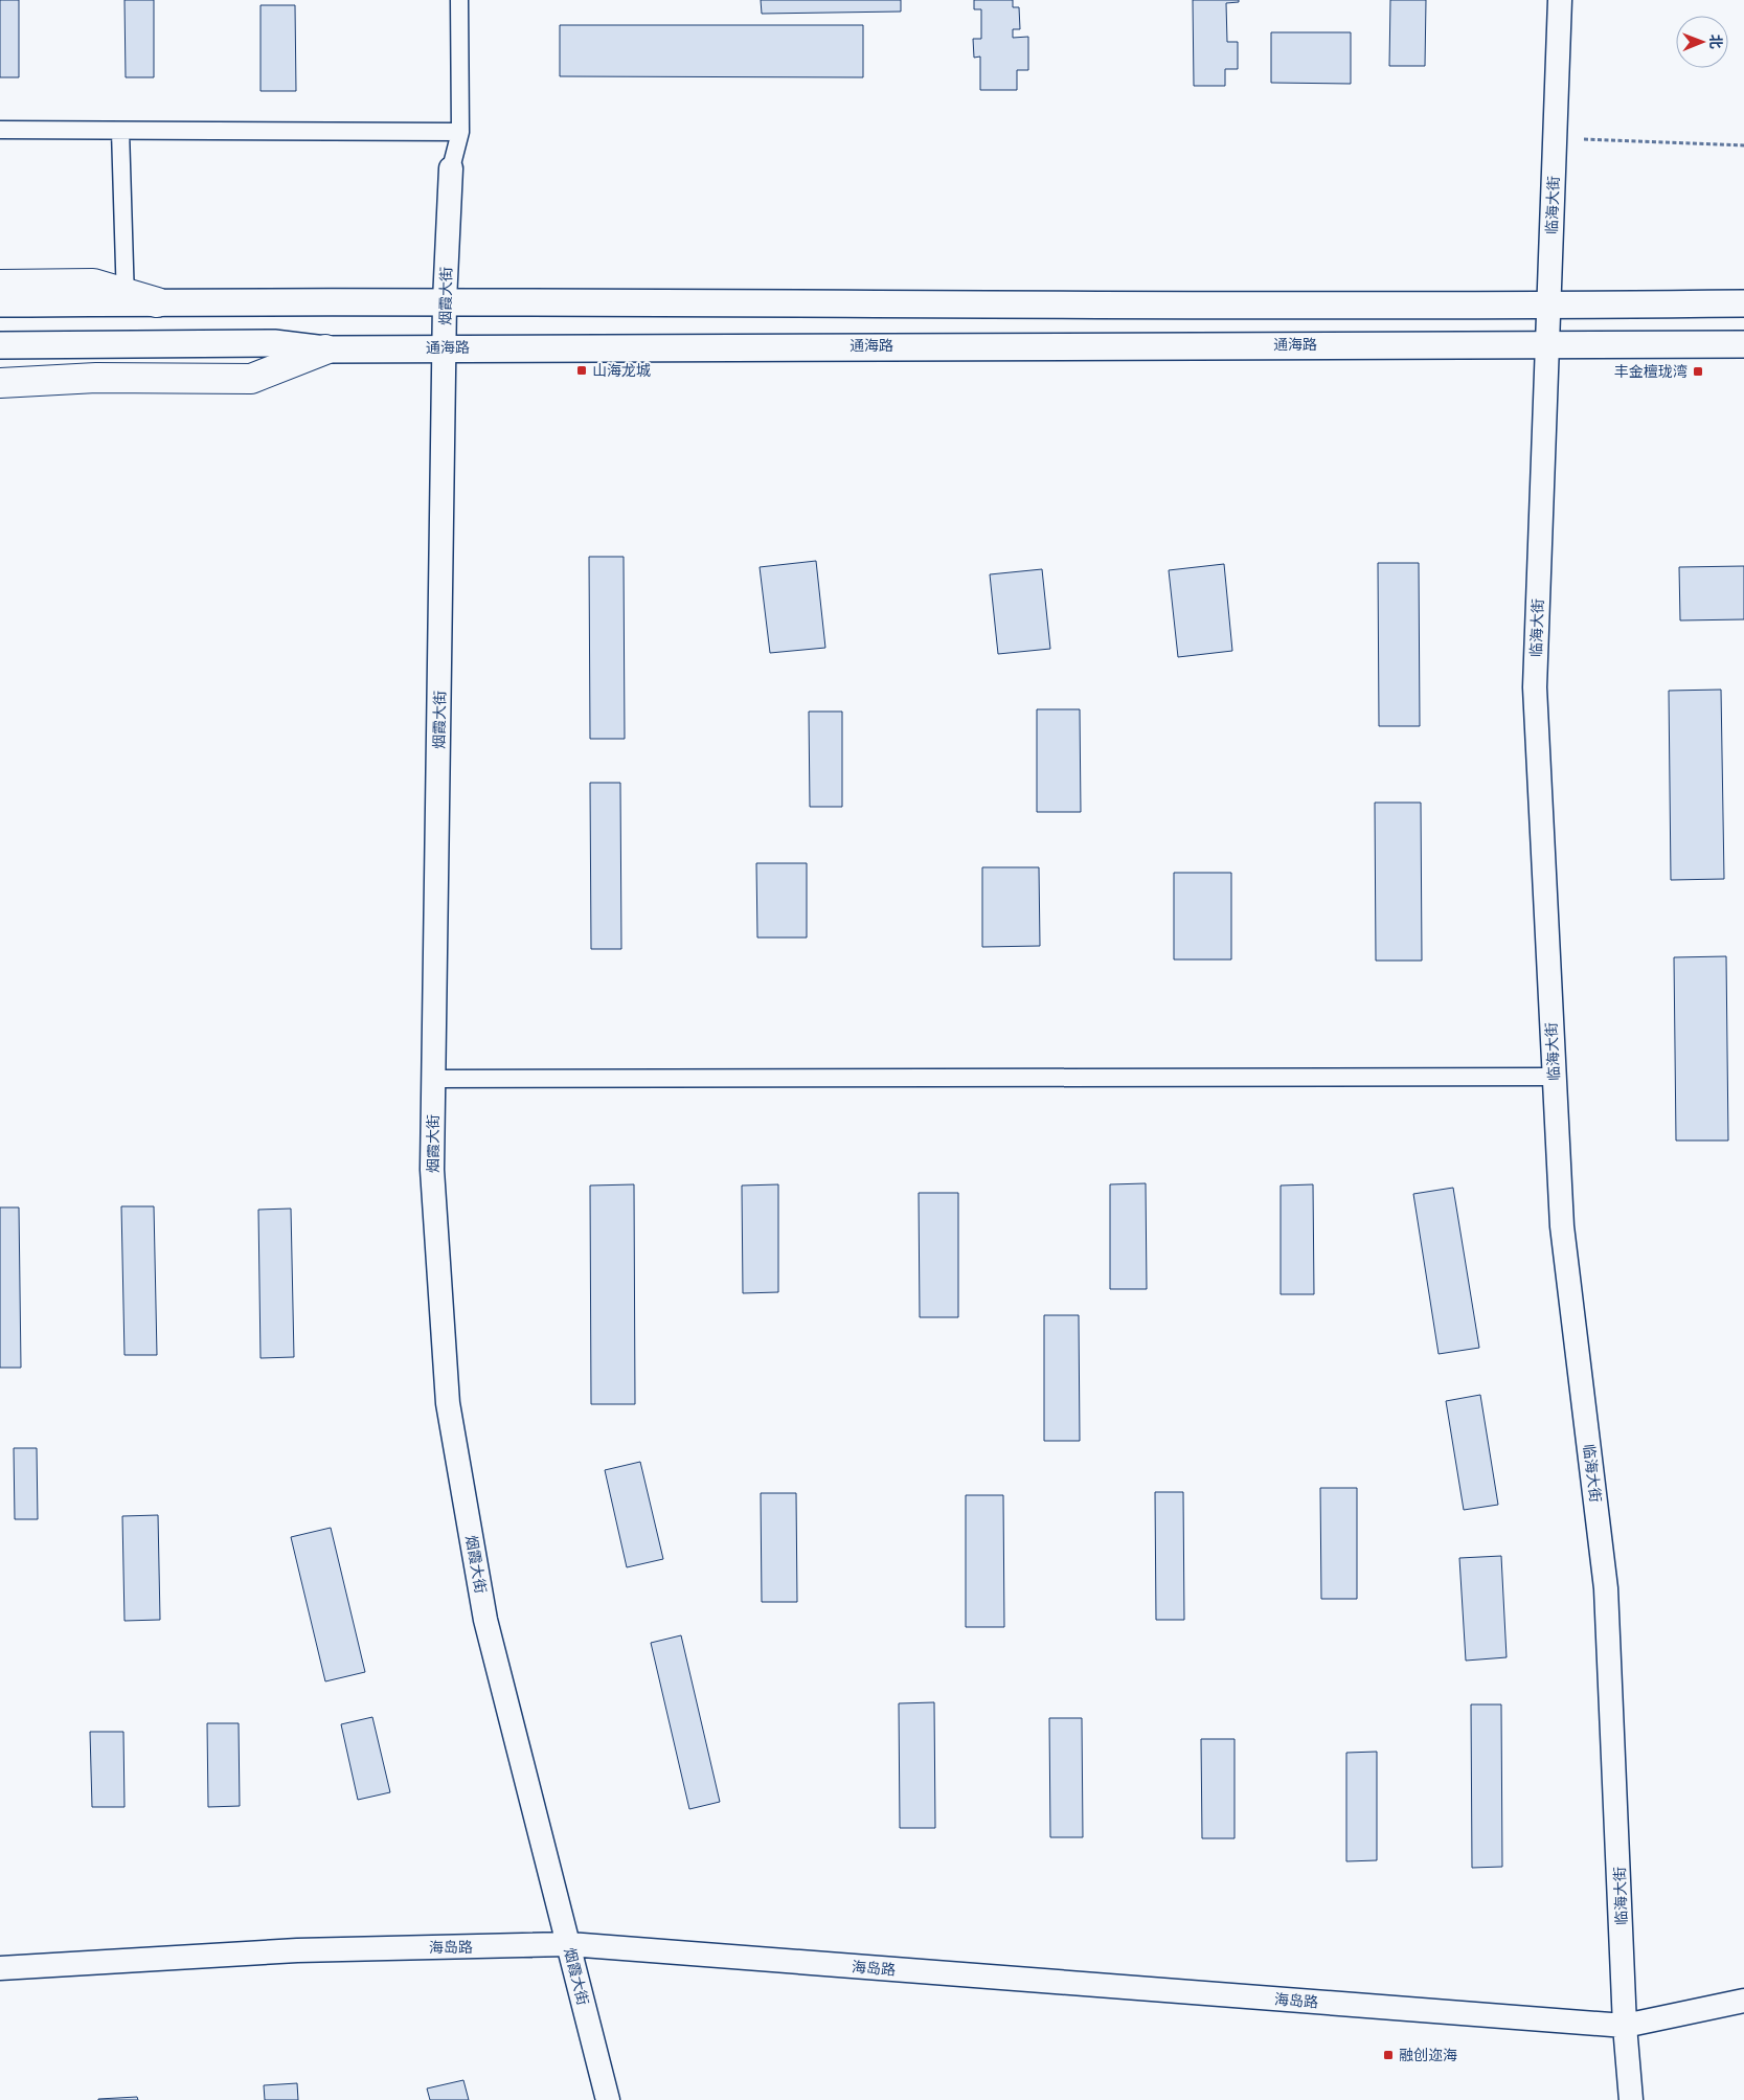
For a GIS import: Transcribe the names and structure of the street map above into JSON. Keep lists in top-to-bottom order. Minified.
{"streets":{"main road":["通海路"],"street":["临海大街","烟霞大街","海岛路"]},"crossings":[["临海大街","通海路"],["临海大街","海岛路"],["烟霞大街","通海路"],["烟霞大街","海岛路"]],"places":{"transit":["山海龙城","丰金檀珑湾","融创迩海"]},"north":"right"}
